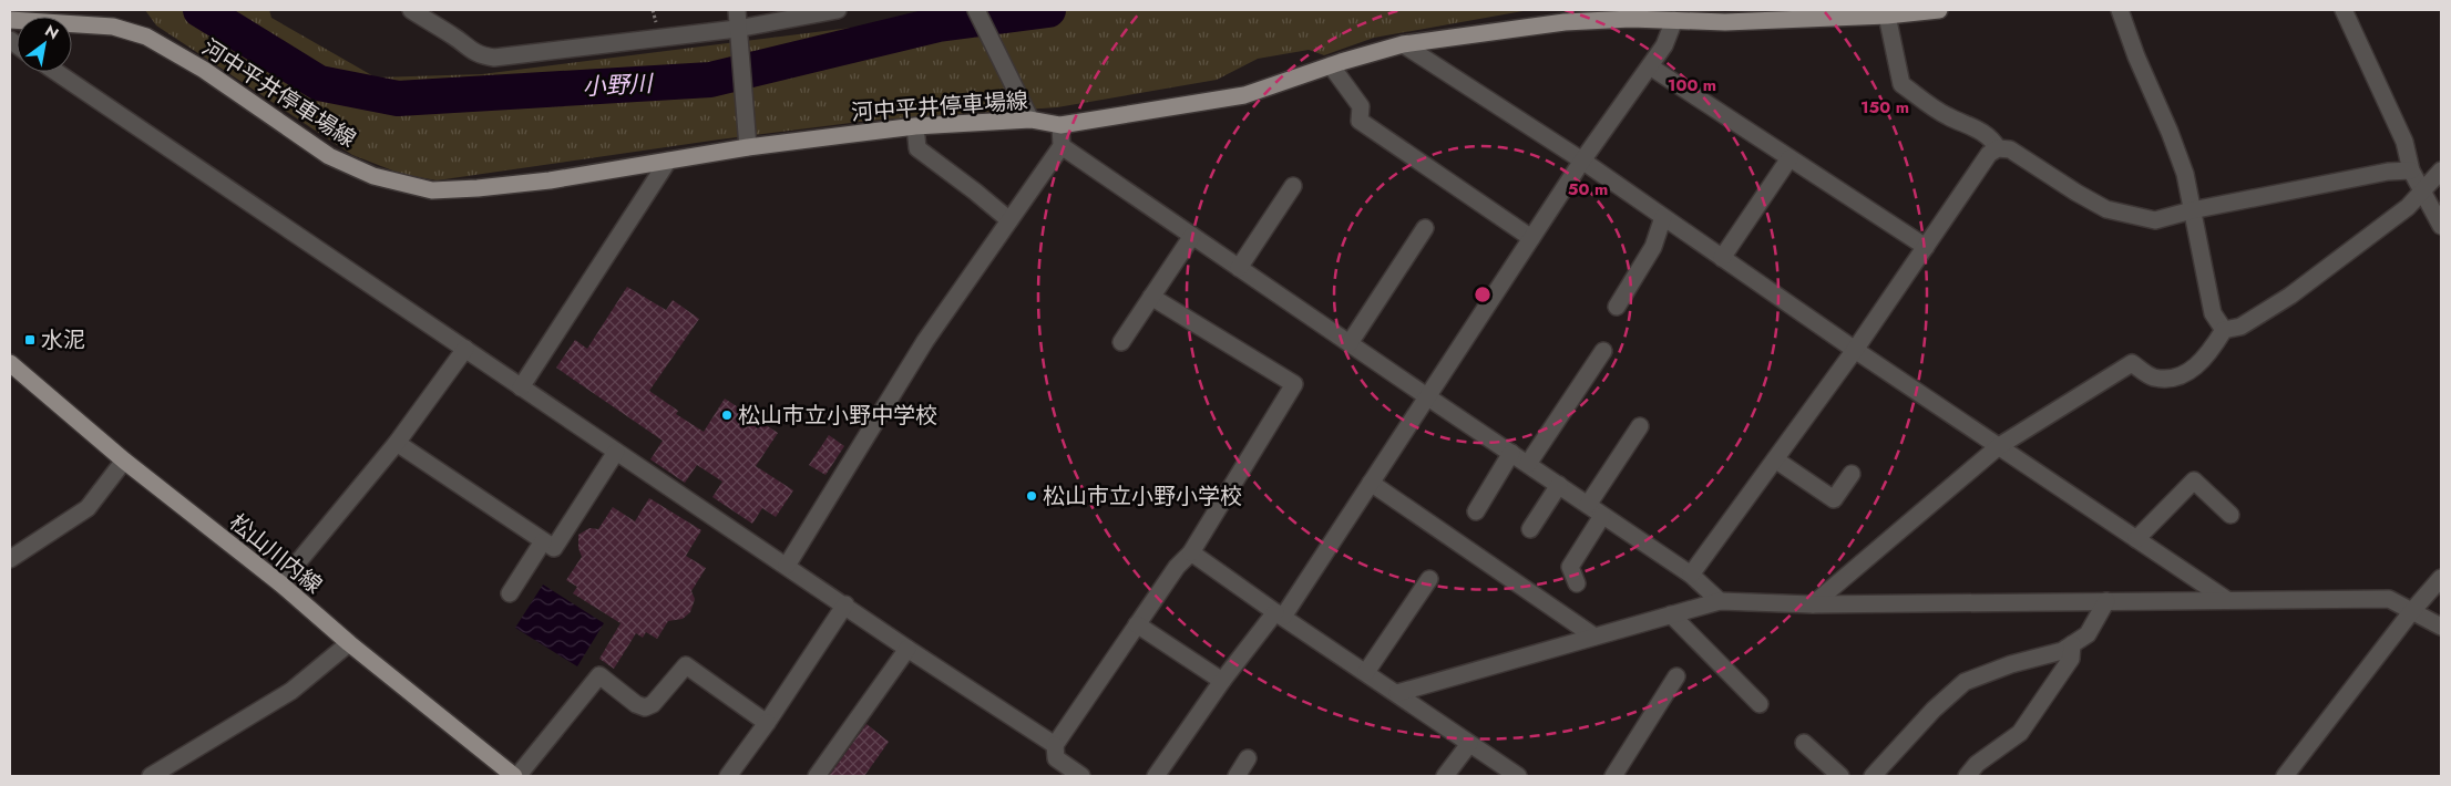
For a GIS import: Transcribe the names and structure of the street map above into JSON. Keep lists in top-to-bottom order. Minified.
{"streets":{"main road":["河中平井停車場線","松山川内線"]},"water":["小野川"],"places":{"transit":["水泥"],"other":["松山市立小野中学校","松山市立小野小学校"]},"north":"top right","rings":["100 m","150 m","50 m"]}
